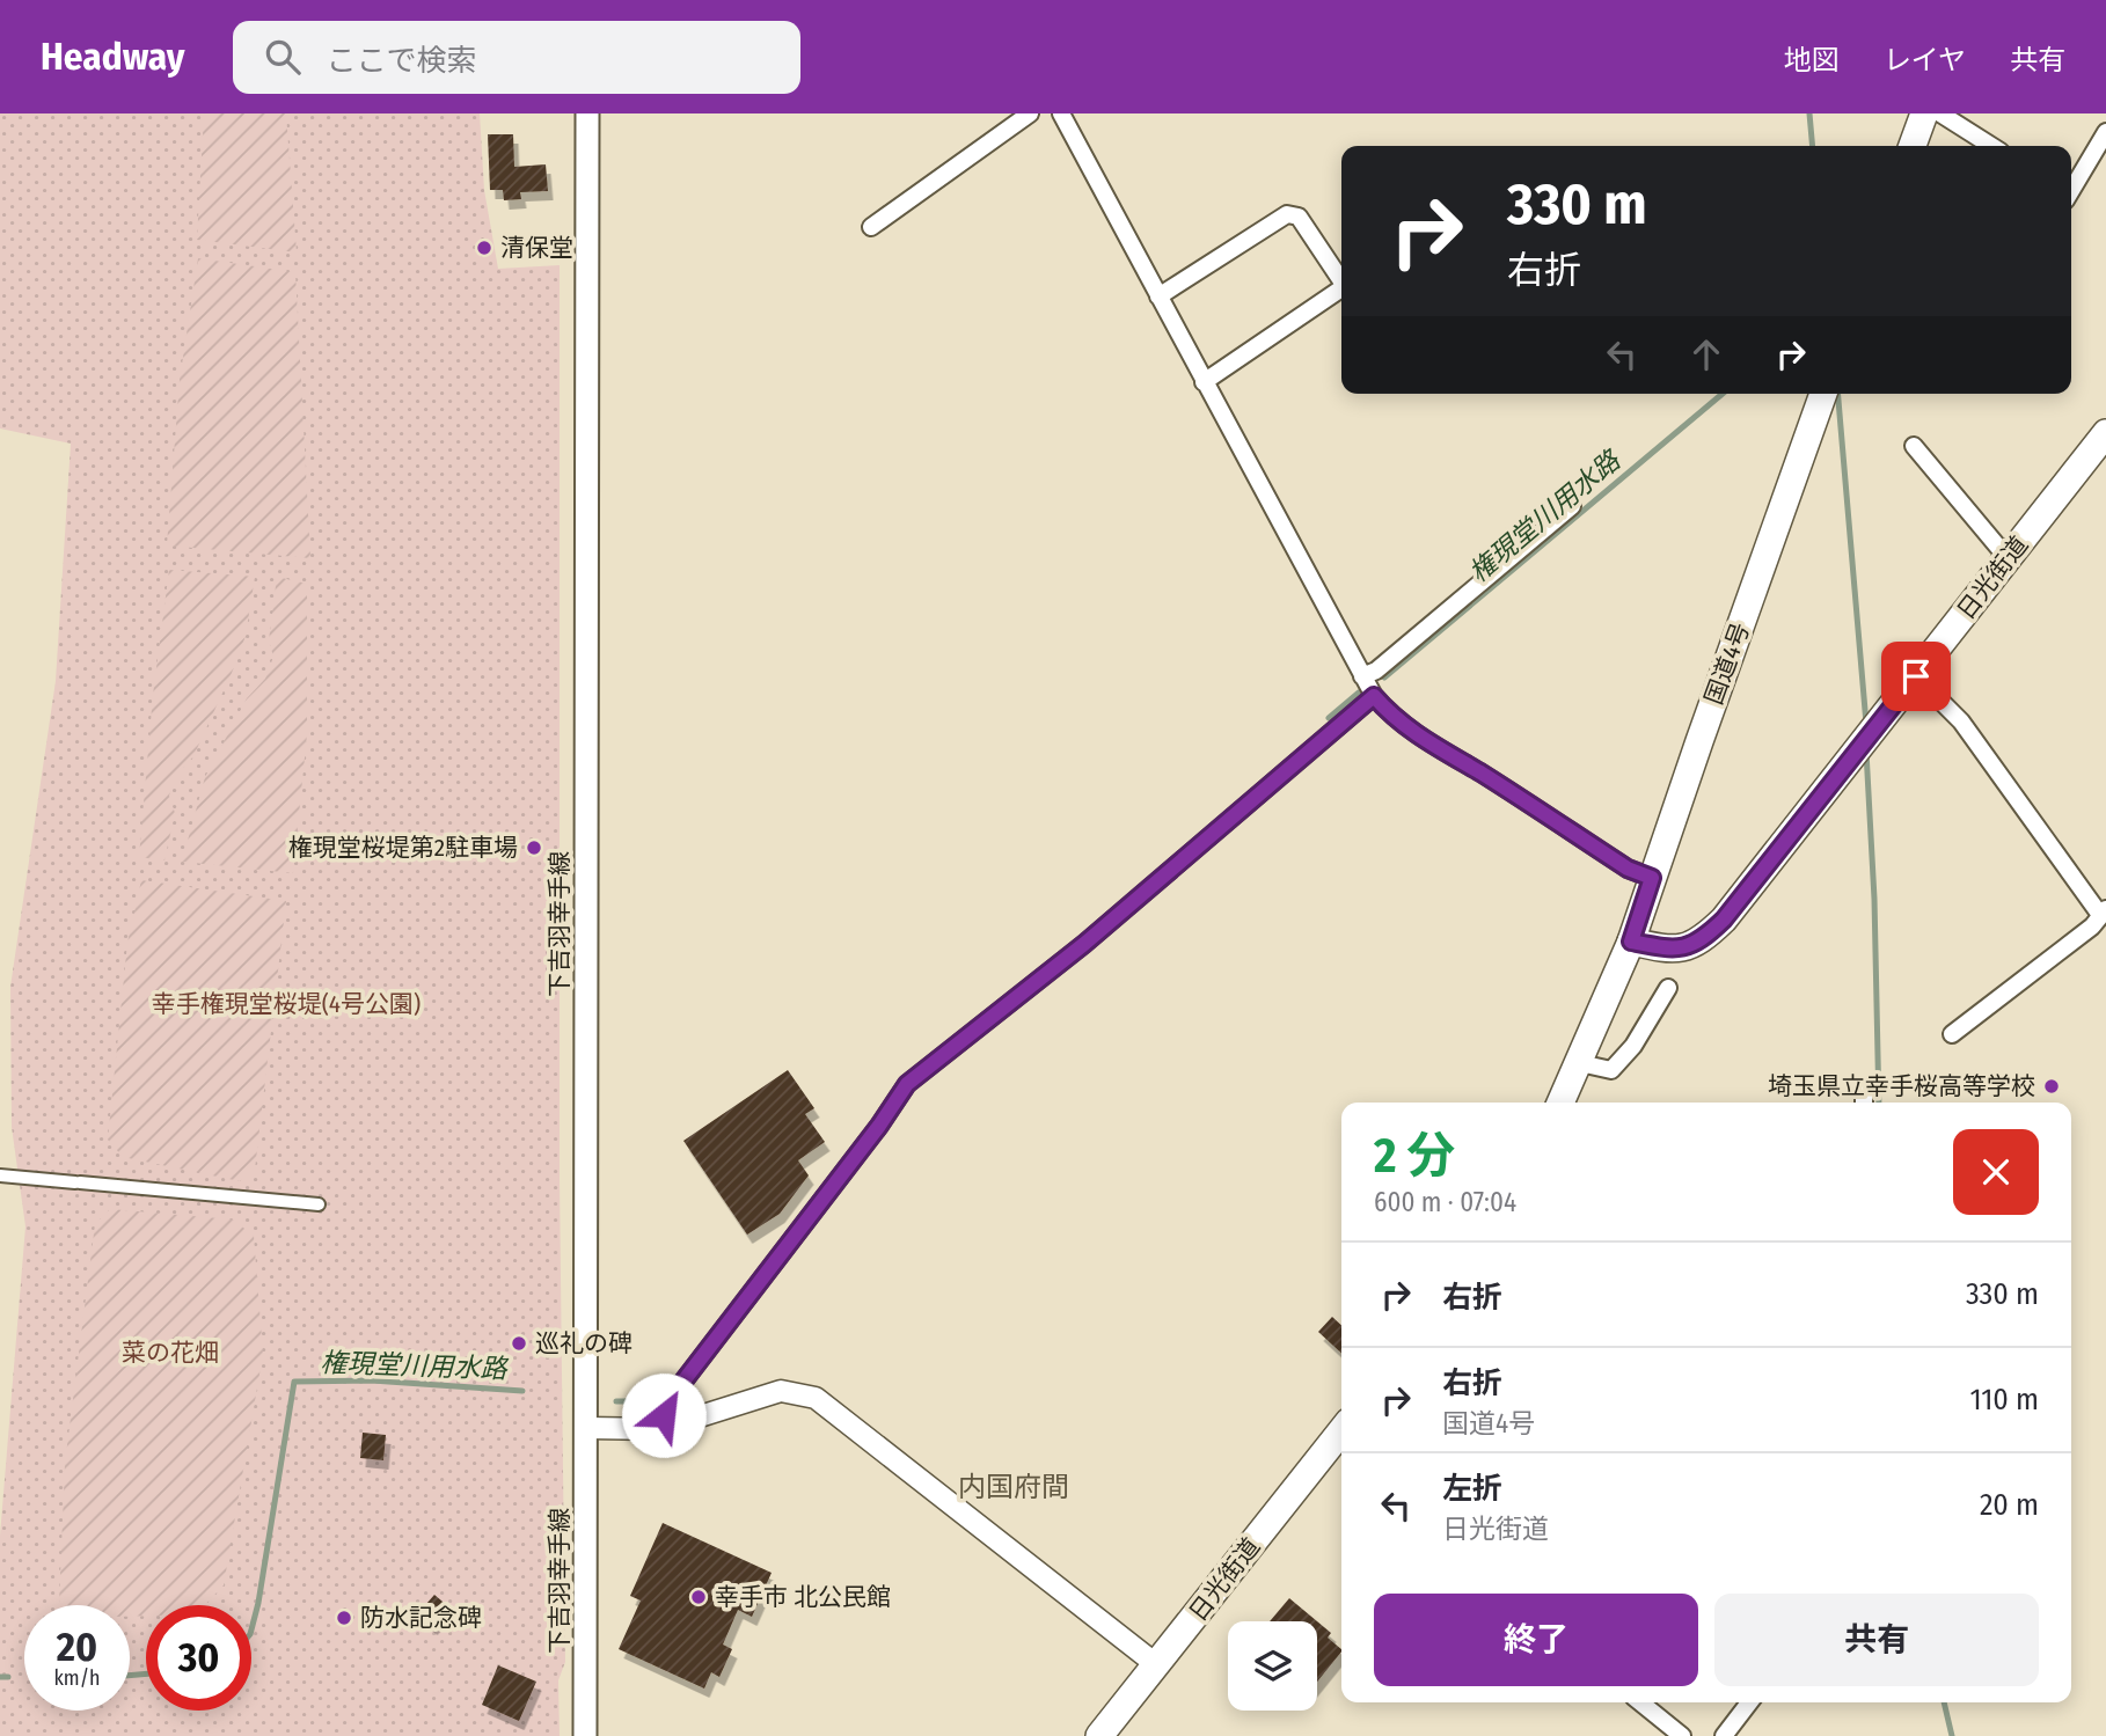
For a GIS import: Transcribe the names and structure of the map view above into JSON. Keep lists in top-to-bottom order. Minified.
{"streets":{"main road":["日光街道","国道4号","下吉羽幸手線"]},"crossings":[["日光街道","国道4号"]],"districts":["内国府間"],"water":["権現堂川用水路"],"parks":["幸手権現堂桜堤(4号公園)","菜の花畑"],"places":["清保堂","権現堂桜堤第2駐車場","埼玉県立幸手桜高等学校","巡礼の碑","幸手市 北公民館","防水記念碑"],"page":{"header":"Headway","search":"ここで検索","nav":["地図","レイヤ","共有"],"turn":["330 m","右折"],"heading":["2 分","600 m · 07:04"],"list":[{"name":"右折","value":"330 m"},{"name":"右折","note":"国道4号","value":"110 m"},{"name":"左折","note":"日光街道","value":"20 m"}],"buttons":["終了","共有"],"speed":"20 km/h","limit":"30"}}
